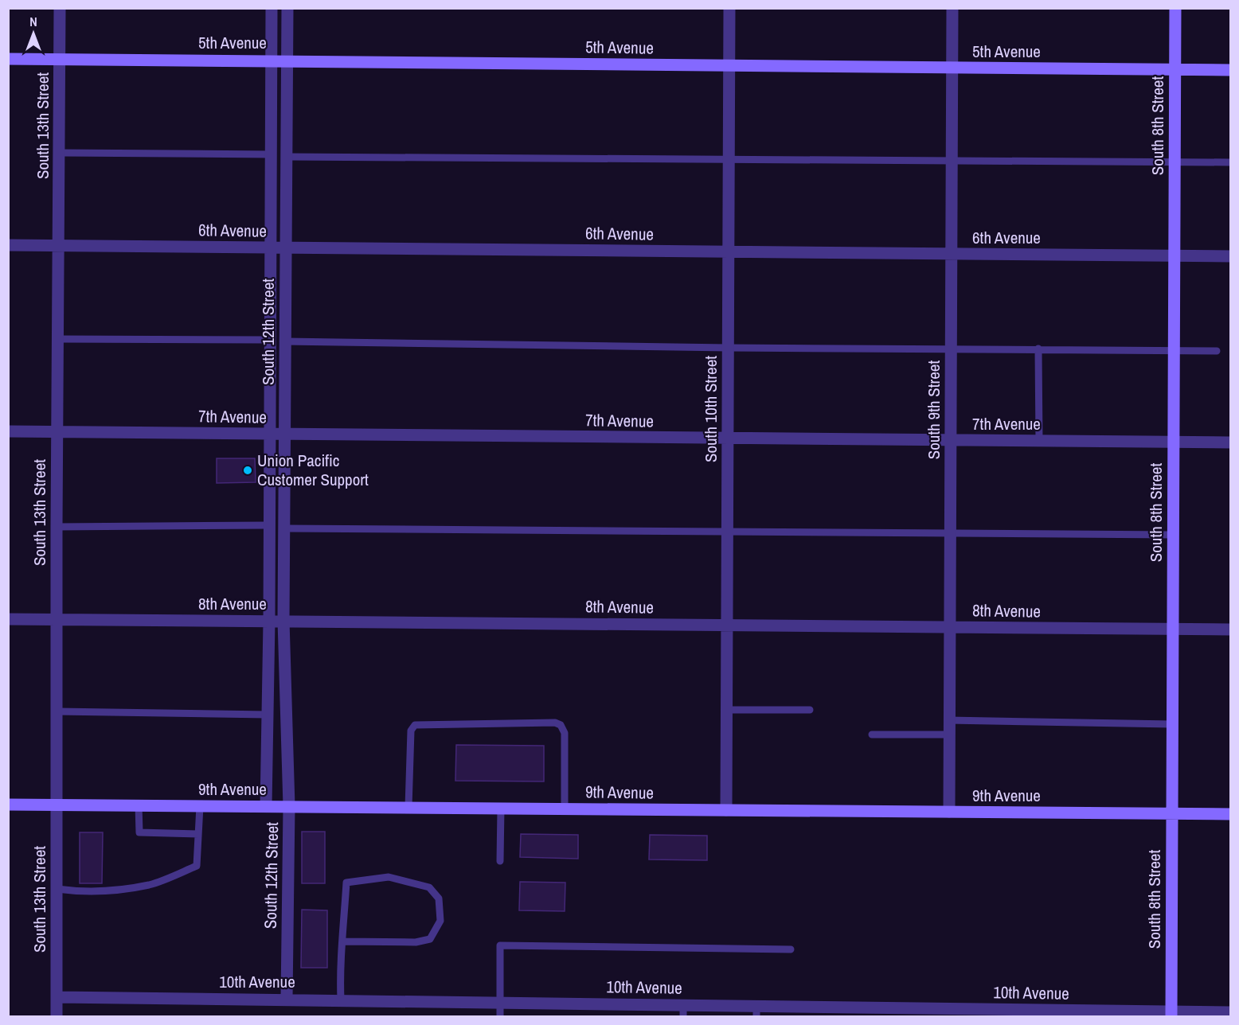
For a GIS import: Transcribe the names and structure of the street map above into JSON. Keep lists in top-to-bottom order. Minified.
{"streets":{"street":["5th Avenue","South 13th Street","South 8th Street","6th Avenue","South 12th Street","South 10th Street","South 9th Street","7th Avenue","8th Avenue","9th Avenue","10th Avenue"]},"crossings":[["5th Avenue","South 13th Street"],["5th Avenue","South 8th Street"],["5th Avenue","South 12th Street"],["5th Avenue","South 10th Street"],["5th Avenue","South 9th Street"],["South 13th Street","6th Avenue"],["South 13th Street","7th Avenue"],["South 13th Street","8th Avenue"],["South 13th Street","9th Avenue"],["South 13th Street","10th Avenue"],["South 8th Street","6th Avenue"],["South 8th Street","7th Avenue"],["South 8th Street","8th Avenue"],["South 8th Street","9th Avenue"],["South 8th Street","10th Avenue"],["6th Avenue","South 12th Street"],["6th Avenue","South 10th Street"],["6th Avenue","South 9th Street"],["South 12th Street","7th Avenue"],["South 12th Street","8th Avenue"],["South 12th Street","9th Avenue"],["South 12th Street","10th Avenue"],["South 10th Street","7th Avenue"],["South 10th Street","8th Avenue"],["South 10th Street","9th Avenue"],["South 9th Street","7th Avenue"],["South 9th Street","8th Avenue"],["South 9th Street","9th Avenue"]],"places":["Union Pacific Customer Support"],"north":"top"}
